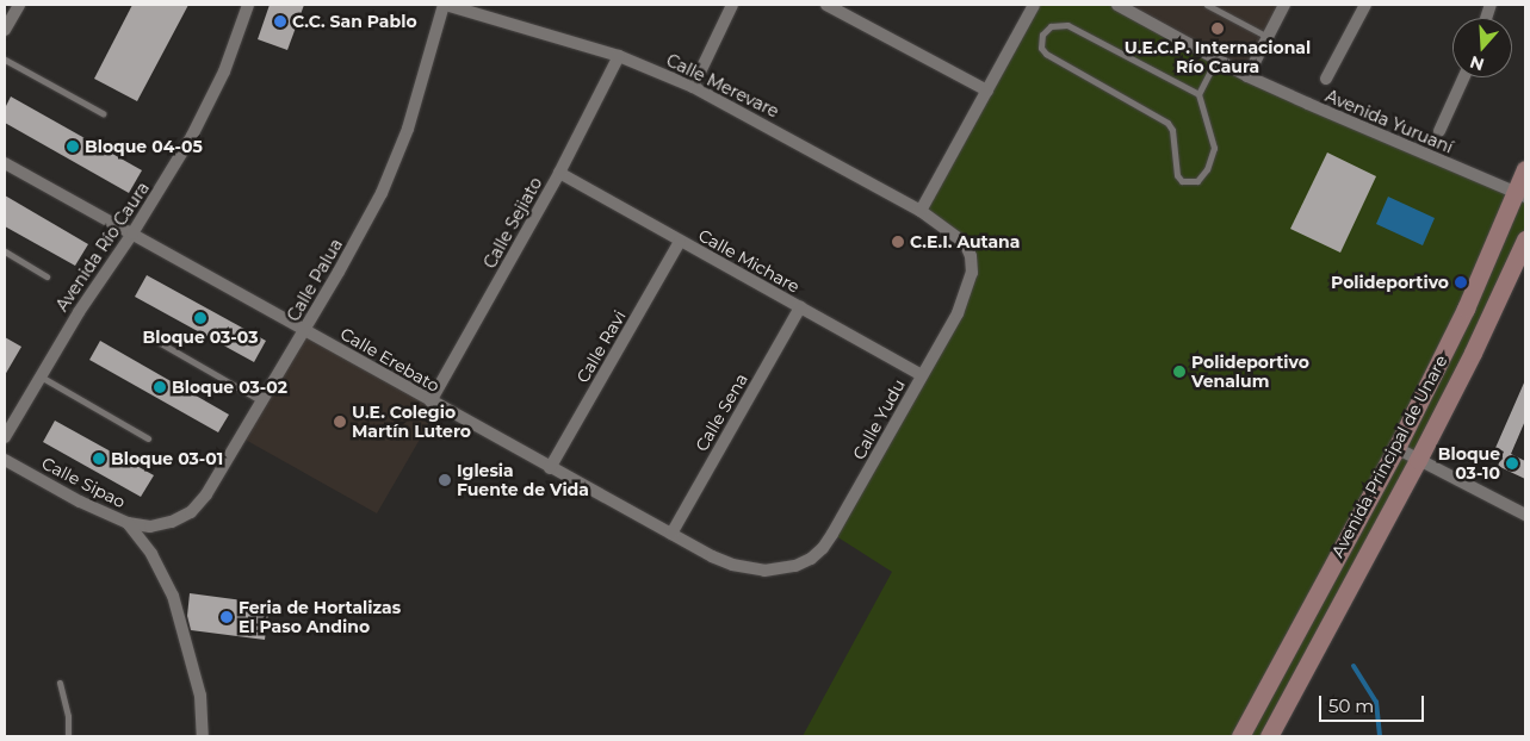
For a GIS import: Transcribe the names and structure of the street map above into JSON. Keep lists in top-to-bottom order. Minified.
{"streets":{"street":["Calle Merevare","Avenida Yuruaní","Calle Sejiato","Avenida Río Caura","Calle Michare","Calle Palua","Calle Ravi","Calle Erebato","Calle Sena","Calle Yudu","Avenida Principal de Unare","Calle Sipao"]},"crossings":[["Calle Merevare","Calle Sejiato"],["Calle Merevare","Calle Palua"],["Calle Merevare","Calle Yudu"],["Avenida Yuruaní","Avenida Principal de Unare"],["Calle Sejiato","Calle Michare"],["Calle Sejiato","Calle Erebato"],["Avenida Río Caura","Calle Erebato"],["Calle Michare","Calle Ravi"],["Calle Michare","Calle Sena"],["Calle Michare","Calle Yudu"],["Calle Palua","Calle Erebato"],["Calle Palua","Calle Sipao"],["Calle Ravi","Calle Erebato"],["Calle Erebato","Calle Sena"],["Calle Erebato","Calle Yudu"]],"places":["C.C. San Pablo","U.E.C.P. Internacional Río Caura","Bloque 04-05","C.E.I. Autana","Polideportivo","Bloque 03-03","Polideportivo Venalum","Bloque 03-02","U.E. Colegio Martín Lutero","Bloque 03-01","Bloque 03-10","Iglesia Fuente de Vida","Feria de Hortalizas El Paso Andino"],"scale_bar":"50 m","north":"bottom"}
